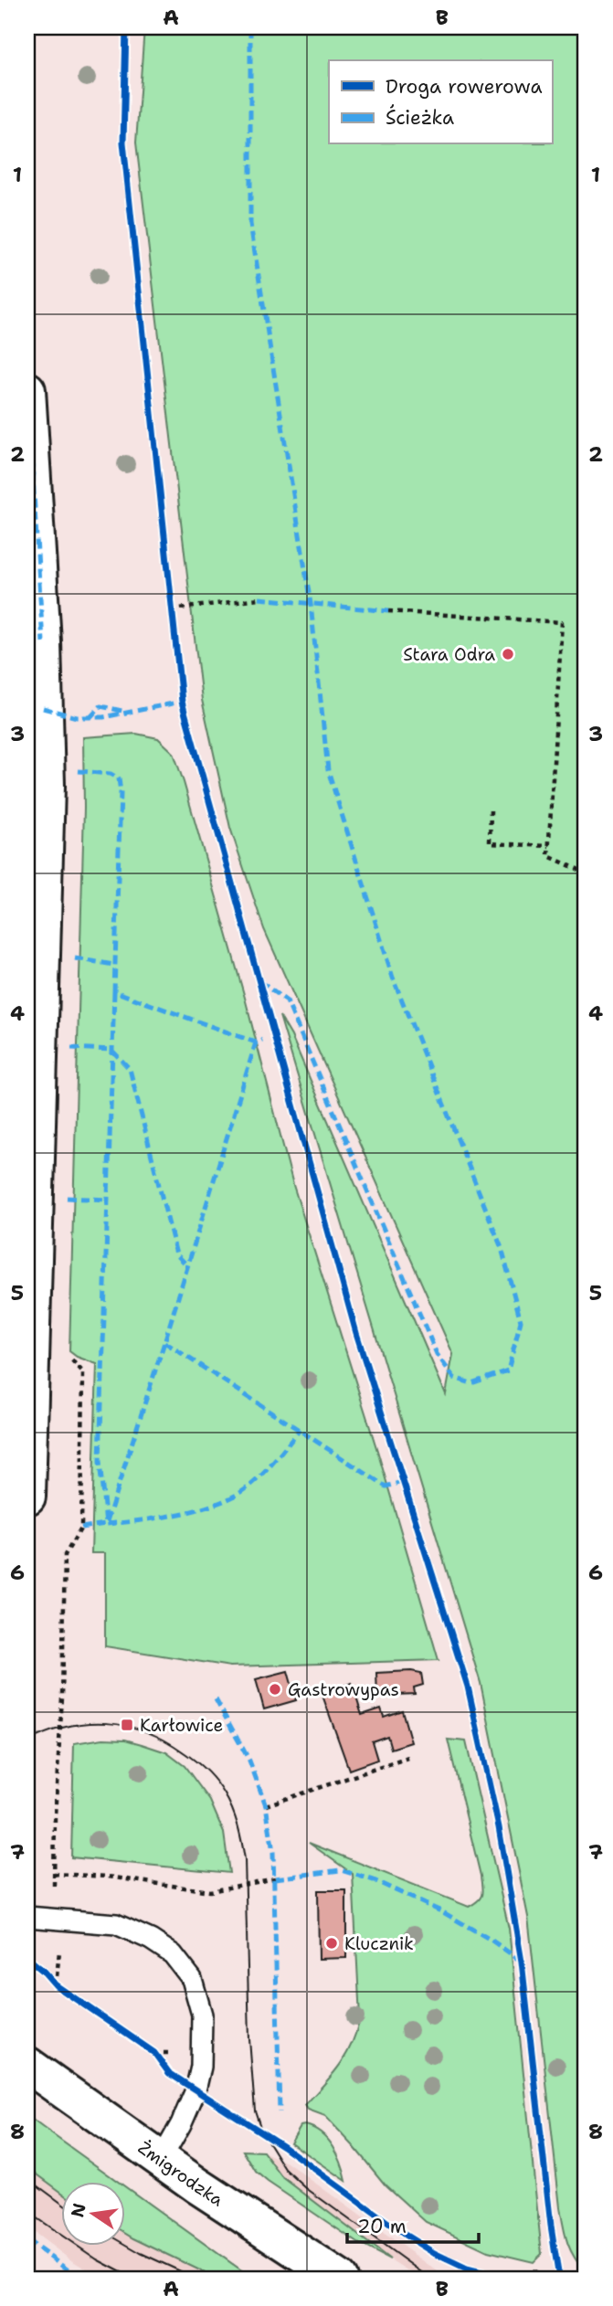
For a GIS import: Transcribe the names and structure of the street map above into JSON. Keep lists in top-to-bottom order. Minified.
{"streets":{"street":["Żmigrodzka"]},"places":{"other":["Stara Odra","Gastrowypas","Klucznik"],"transit":["Karłowice"]},"legend":["Droga rowerowa","Ścieżka"],"scale_bar":"20 m","north":"left","grid":{"columns":["A","B"],"rows":["1","2","3","4","5","6","7","8"]}}
